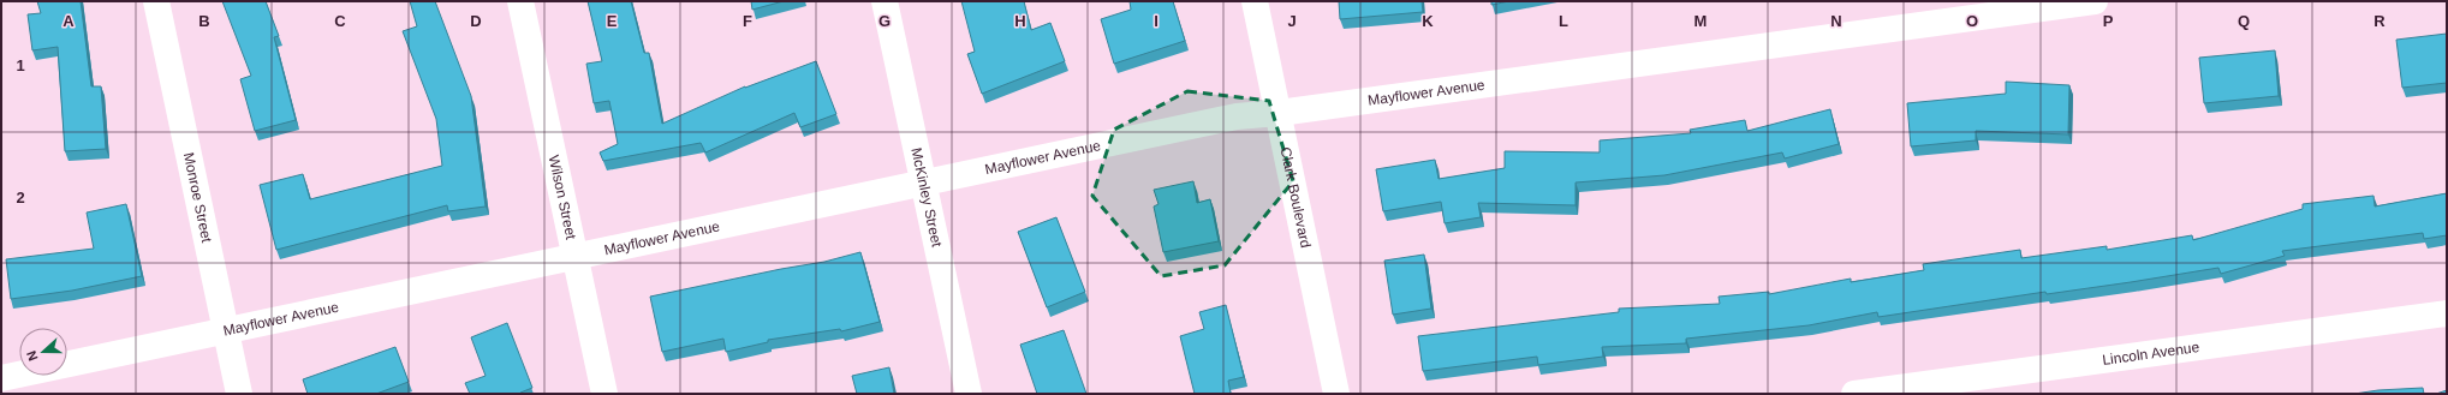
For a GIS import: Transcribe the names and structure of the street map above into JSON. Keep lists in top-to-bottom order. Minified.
{"streets":{"street":["Mayflower Avenue","Monroe Street","Wilson Street","McKinley Street","Clark Boulevard","Lincoln Avenue"]},"crossings":[["Mayflower Avenue","Monroe Street"],["Mayflower Avenue","Wilson Street"],["Mayflower Avenue","McKinley Street"],["Mayflower Avenue","Clark Boulevard"]],"north":"left","grid":{"columns":["A","B","C","D","E","F","G","H","I","J","K","L","M","N","O","P","Q","R"],"rows":["1","2"]}}
